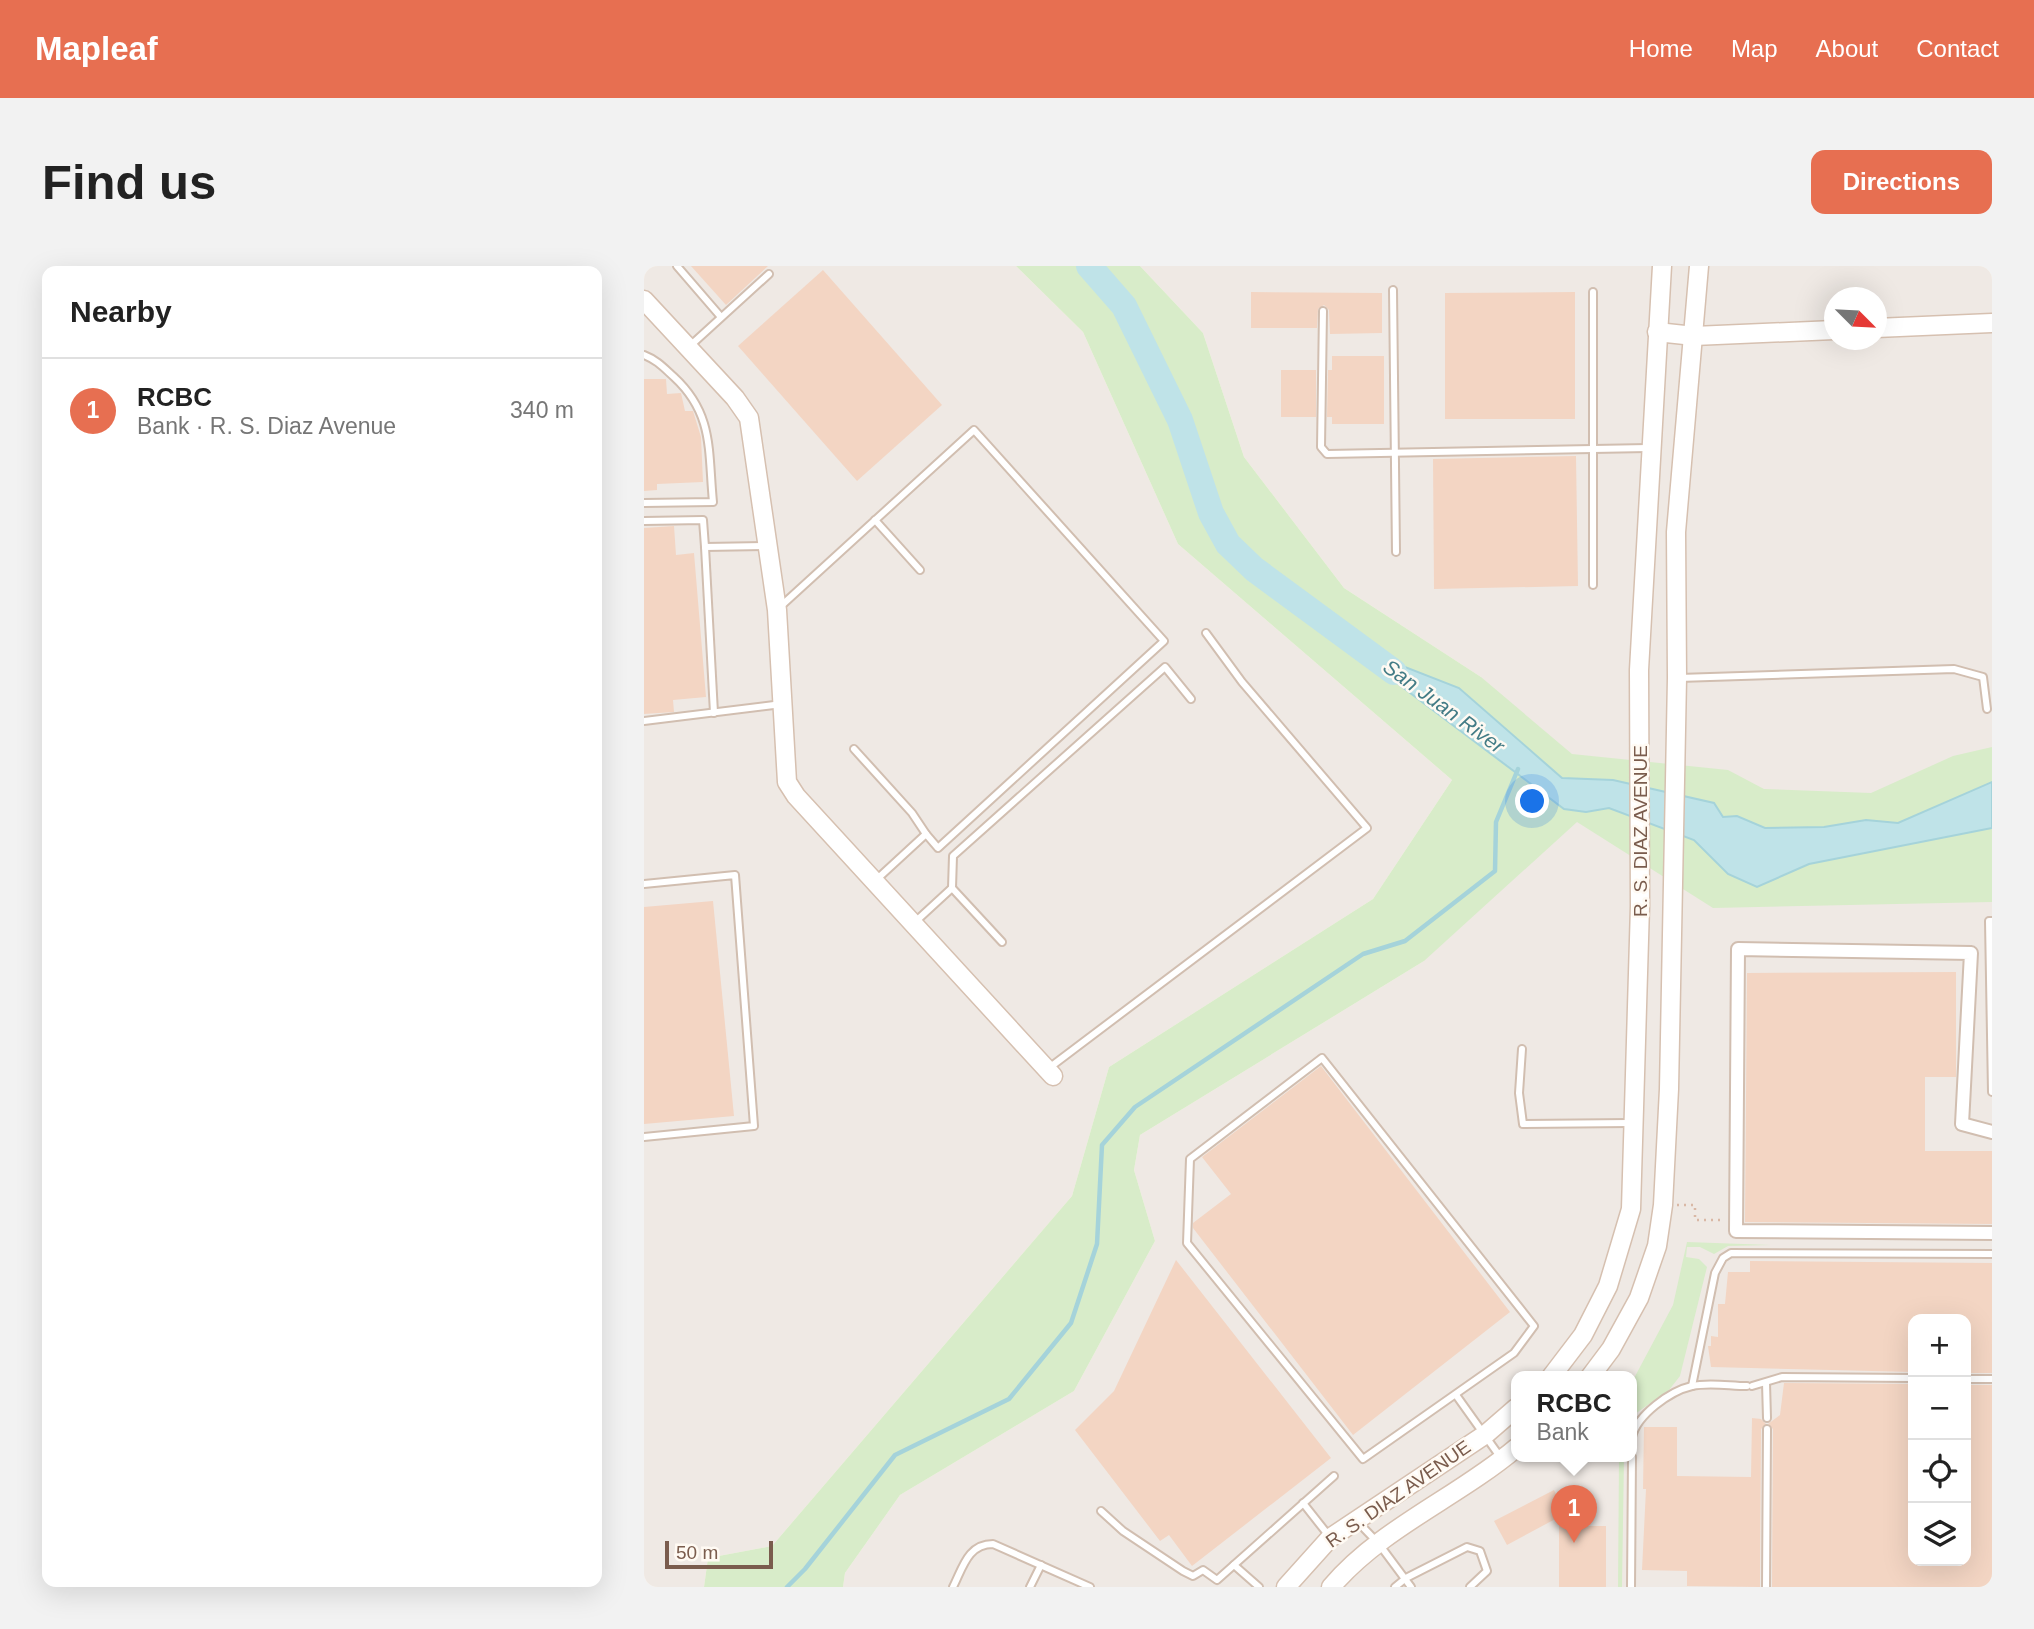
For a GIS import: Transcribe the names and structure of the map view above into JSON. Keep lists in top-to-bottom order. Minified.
{"streets":{"street":["R. S. DIAZ AVENUE"]},"water":["San Juan River"],"scale_bar":"50 m","north":"bottom right","page":{"header":"Mapleaf","nav":["Home","Map","About","Contact"],"buttons":"Directions","title":"Find us","heading":"Nearby","list":[{"mark":"1","name":"RCBC","note":"Bank · R. S. Diaz Avenue","value":"340 m"}],"map_buttons":["+","−"],"popup":["RCBC","Bank"],"pins":"1","scale":"50 m"}}
